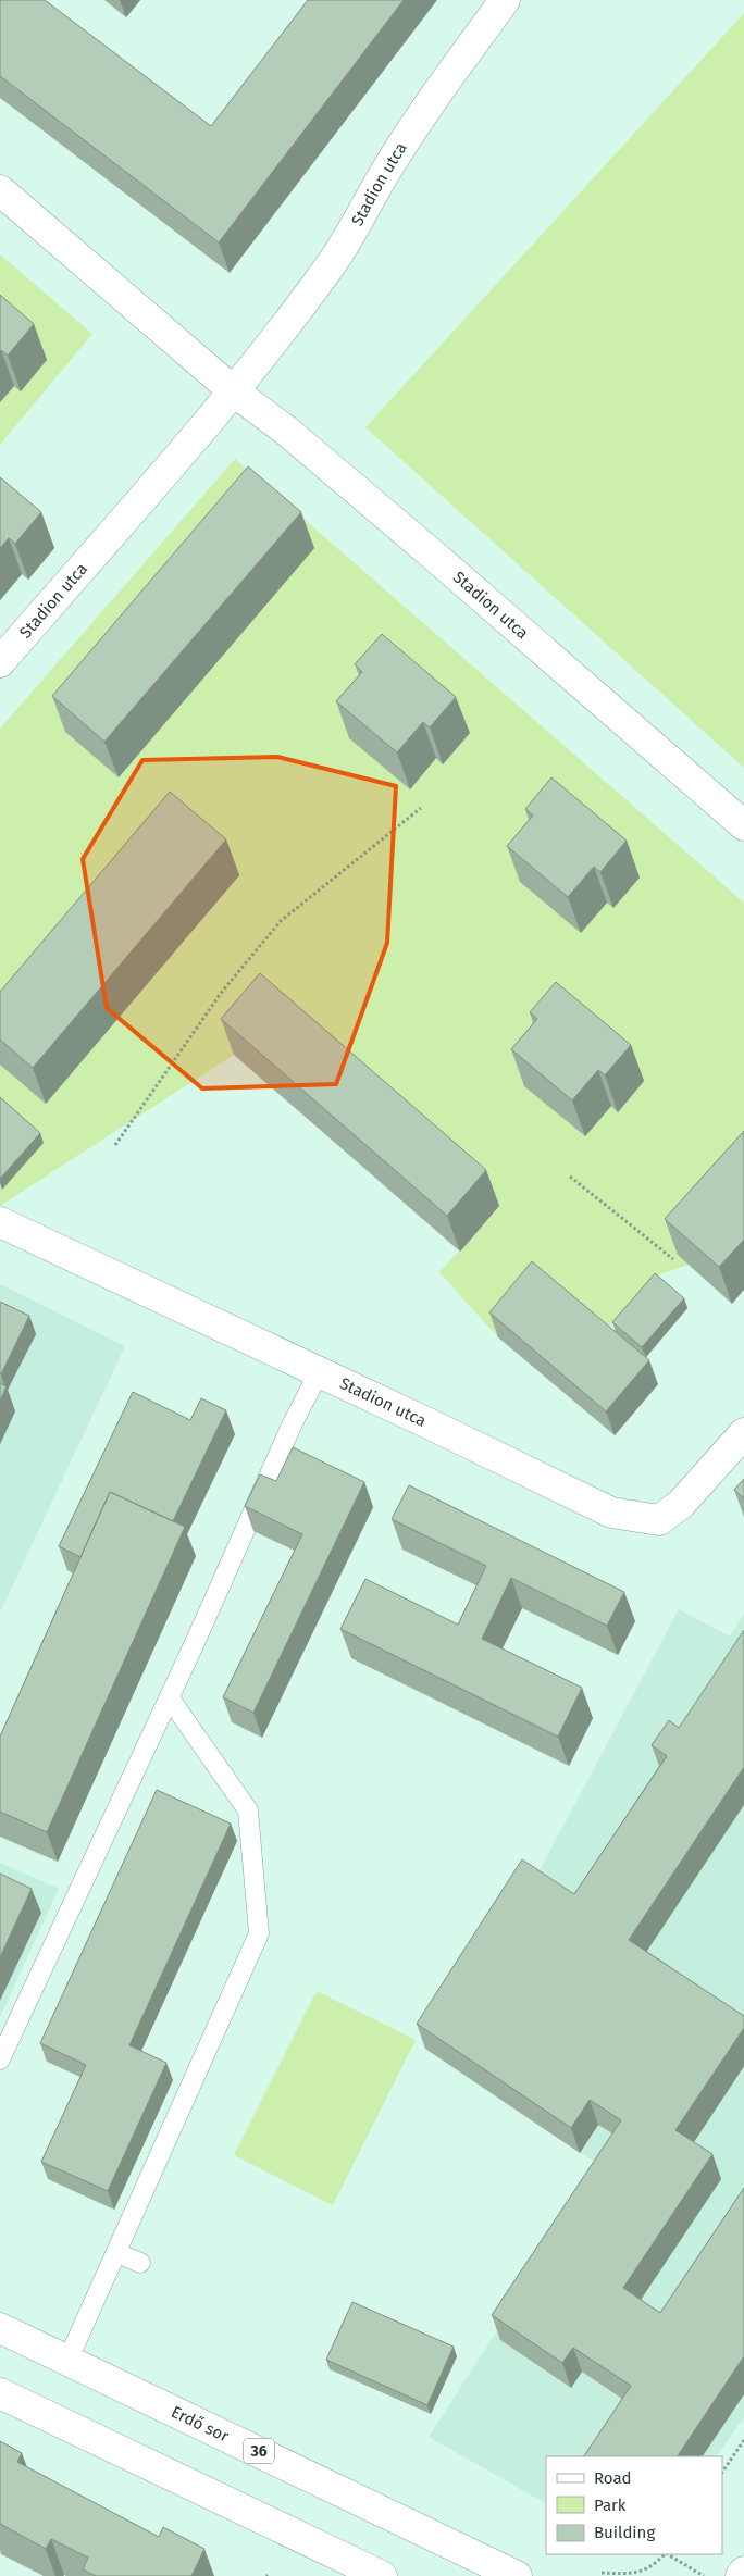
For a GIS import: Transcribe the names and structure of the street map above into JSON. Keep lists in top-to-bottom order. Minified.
{"streets":{"street":["Stadion utca","Erdő sor","36"]},"legend":["Road","Park","Building"]}
